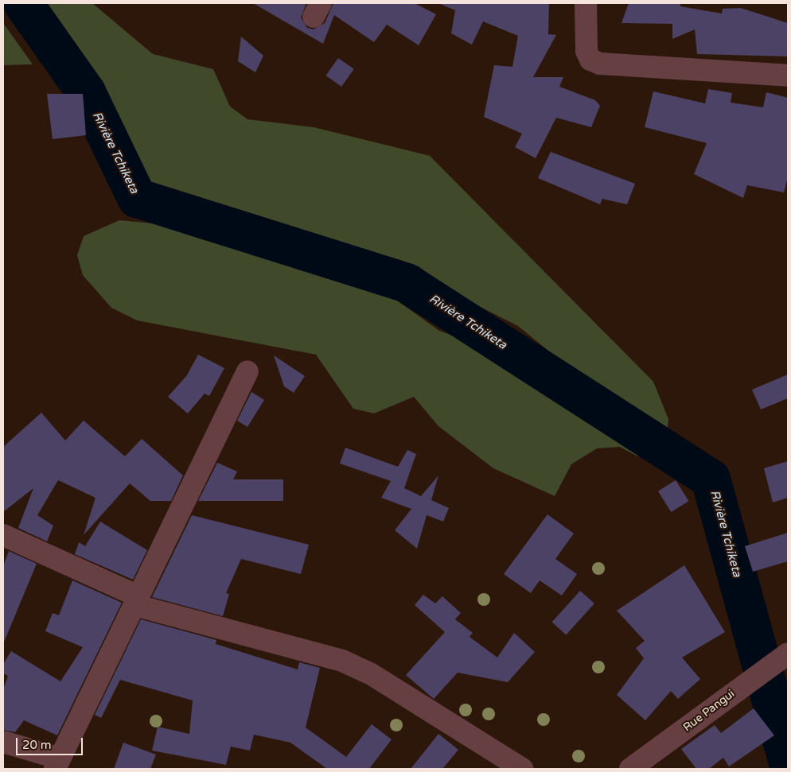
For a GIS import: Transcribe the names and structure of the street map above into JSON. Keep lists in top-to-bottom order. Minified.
{"streets":{"street":["Rue Pangui"]},"water":["Rivière Tchiketa"],"scale_bar":"20 m"}
